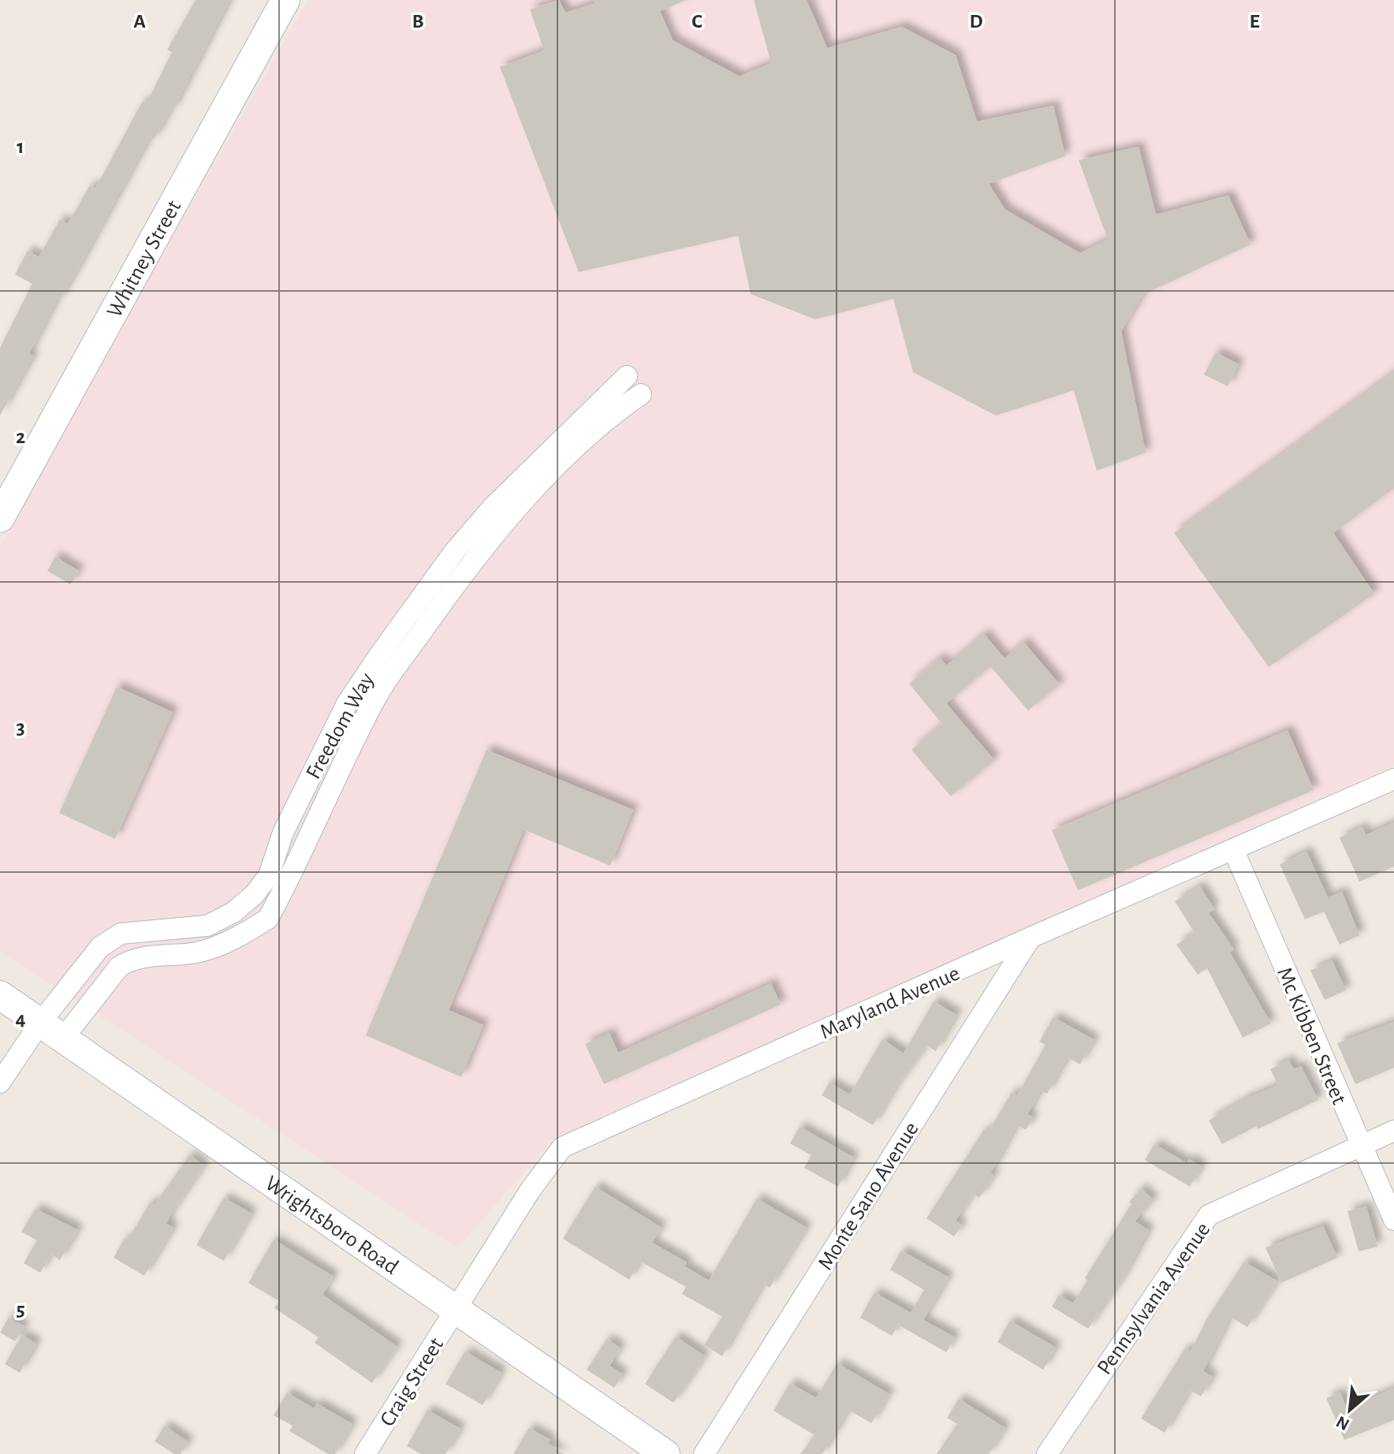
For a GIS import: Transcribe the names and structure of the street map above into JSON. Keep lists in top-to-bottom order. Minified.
{"streets":{"main road":["Whitney Street","Wrightsboro Road"],"street":["Freedom Way","Maryland Avenue","Mc Kibben Street","Monte Sano Avenue","Pennsylvania Avenue","Craig Street"]},"crossings":[["Freedom Way","Wrightsboro Road"],["Maryland Avenue","Mc Kibben Street"],["Maryland Avenue","Monte Sano Avenue"],["Maryland Avenue","Wrightsboro Road"],["Maryland Avenue","Craig Street"],["Mc Kibben Street","Pennsylvania Avenue"],["Wrightsboro Road","Craig Street"]],"north":"bottom left","grid":{"columns":["A","B","C","D","E"],"rows":["1","2","3","4","5"]}}
